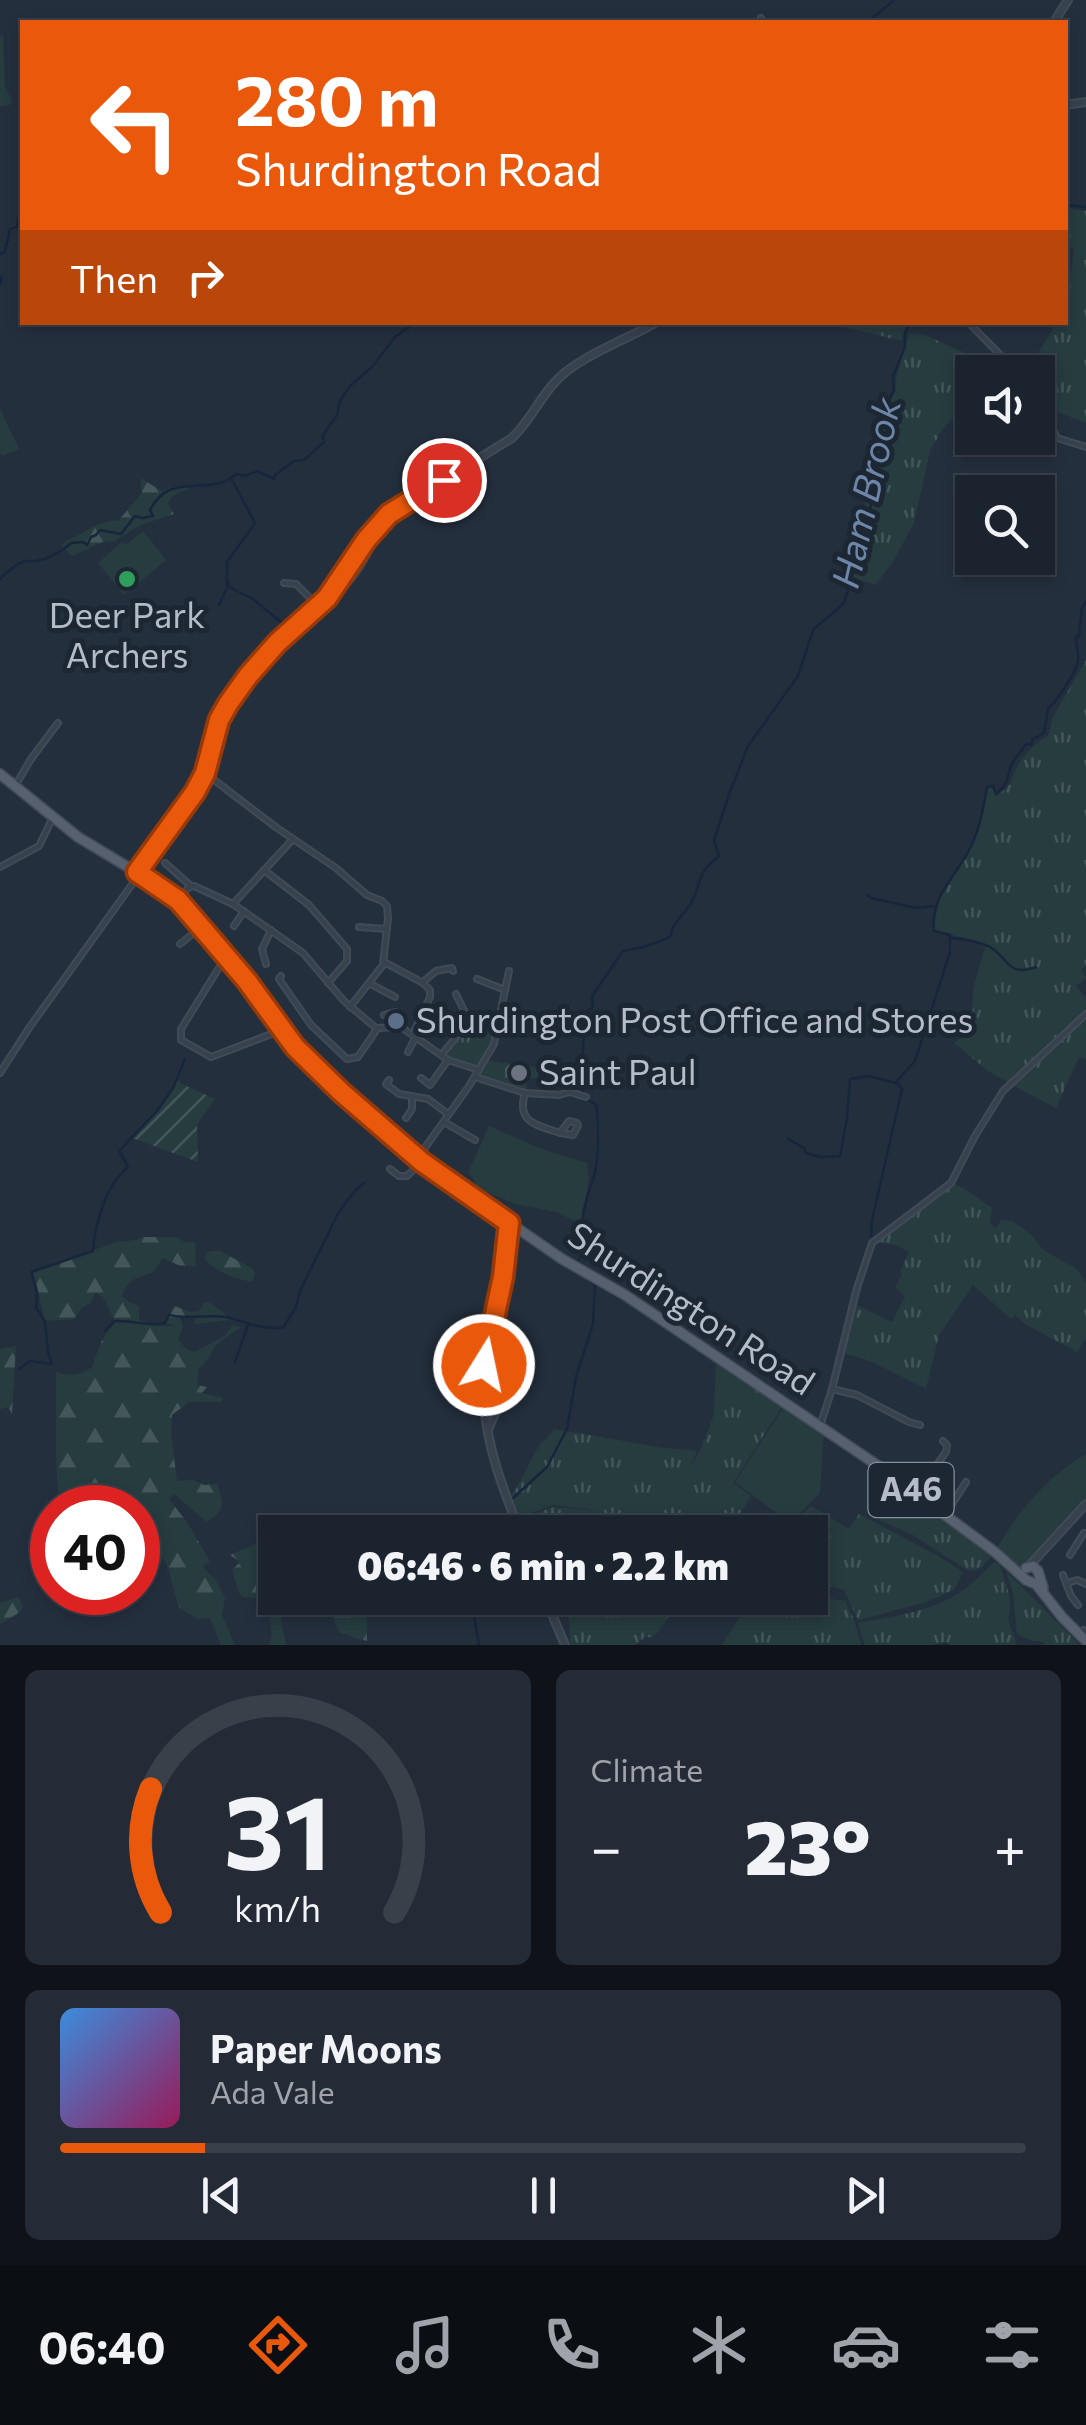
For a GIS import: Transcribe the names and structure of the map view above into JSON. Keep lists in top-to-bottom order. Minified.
{"streets":{"main road":["Shurdington Road","A46"]},"water":["Ham Brook"],"places":["Deer Park Archers","Shurdington Post Office and Stores","Saint Paul"],"page":{"turn":["280 m","Shurdington Road"],"then":"Then","limit":"40","trip":"06:46 · 6 min · 2.2 km","tile":"Climate","heat":["−","23°","+"],"song":["Paper Moons","Ada Vale"],"tabs":"06:40","gauge":["31","km/h"]}}
